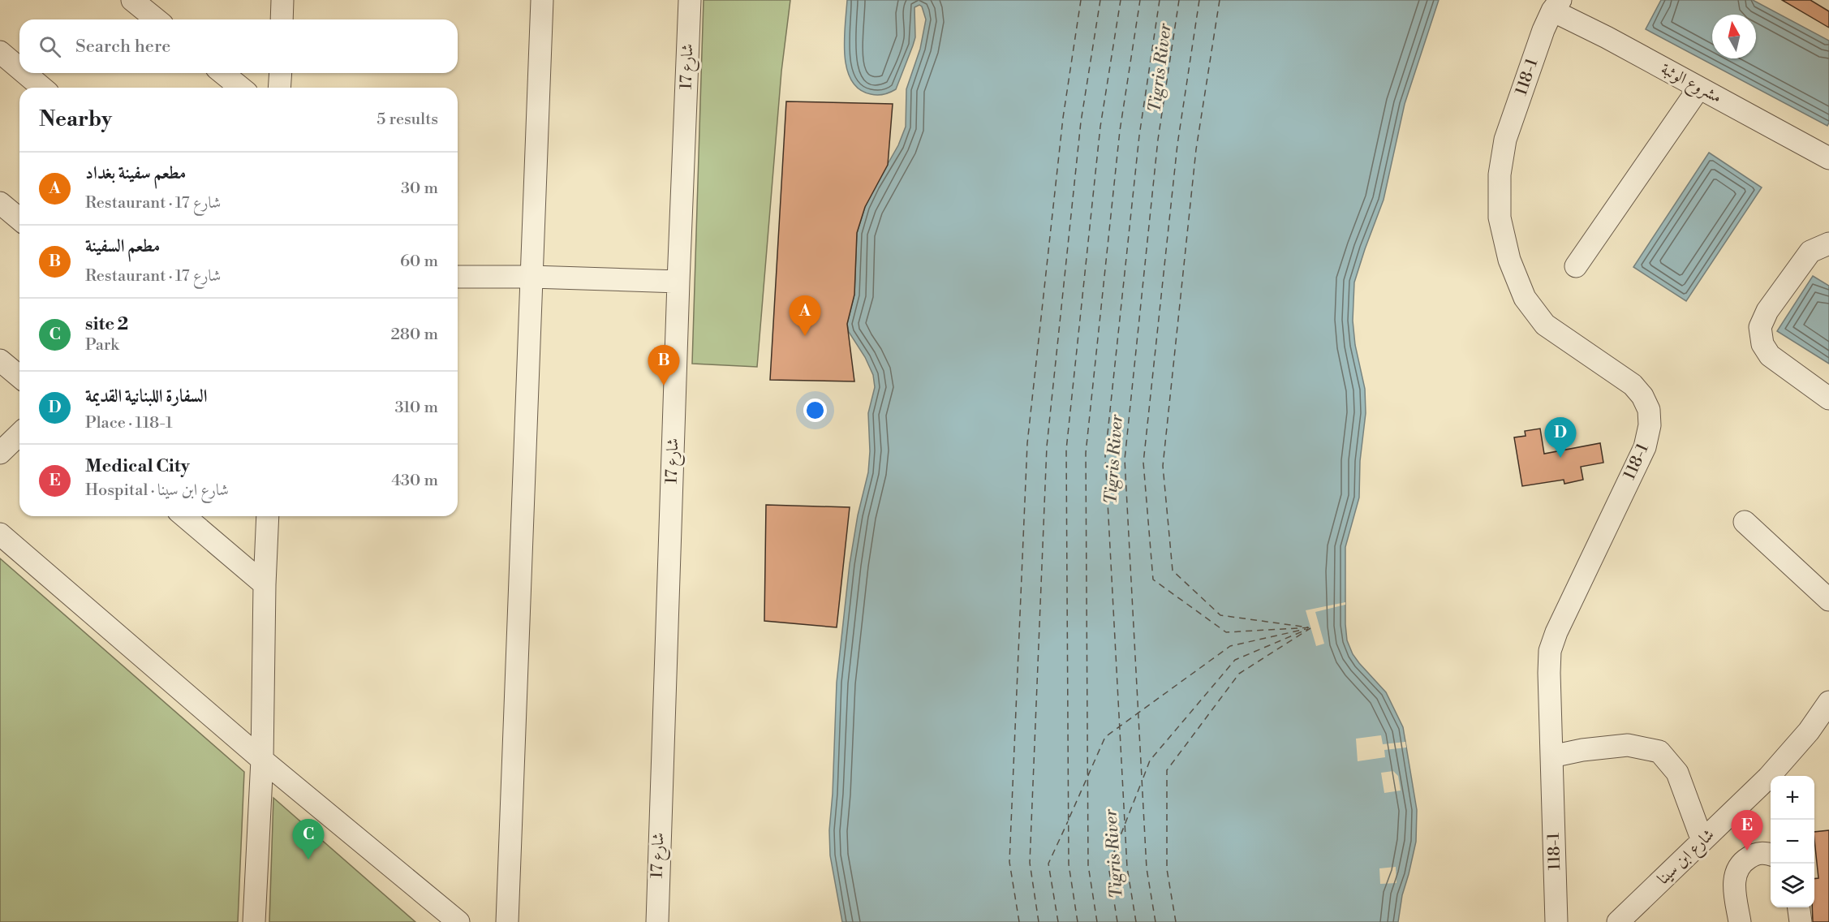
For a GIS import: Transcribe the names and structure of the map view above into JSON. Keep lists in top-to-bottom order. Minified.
{"streets":{"street":["شارع 17","118-1","مشروع الوثبة","شارع ابن سينا"]},"crossings":[["118-1","مشروع الوثبة"]],"water":["Tigris River"],"north":"top","page":{"search":"Search here","heading":["Nearby","5 results"],"list":[{"mark":"A","name":"مطعم سفينة بغداد","note":"Restaurant · شارع 17","value":"30 m"},{"mark":"B","name":"مطعم السفينة","note":"Restaurant · شارع 17","value":"60 m"},{"mark":"C","name":"site 2","note":"Park","value":"280 m"},{"mark":"D","name":"السفارة اللبنانية القديمة","note":"Place · 118-1","value":"310 m"},{"mark":"E","name":"Medical City","note":"Hospital · شارع ابن سينا","value":"430 m"}],"pins":["A","B","D","E","C"],"map_buttons":["+","−"]}}
